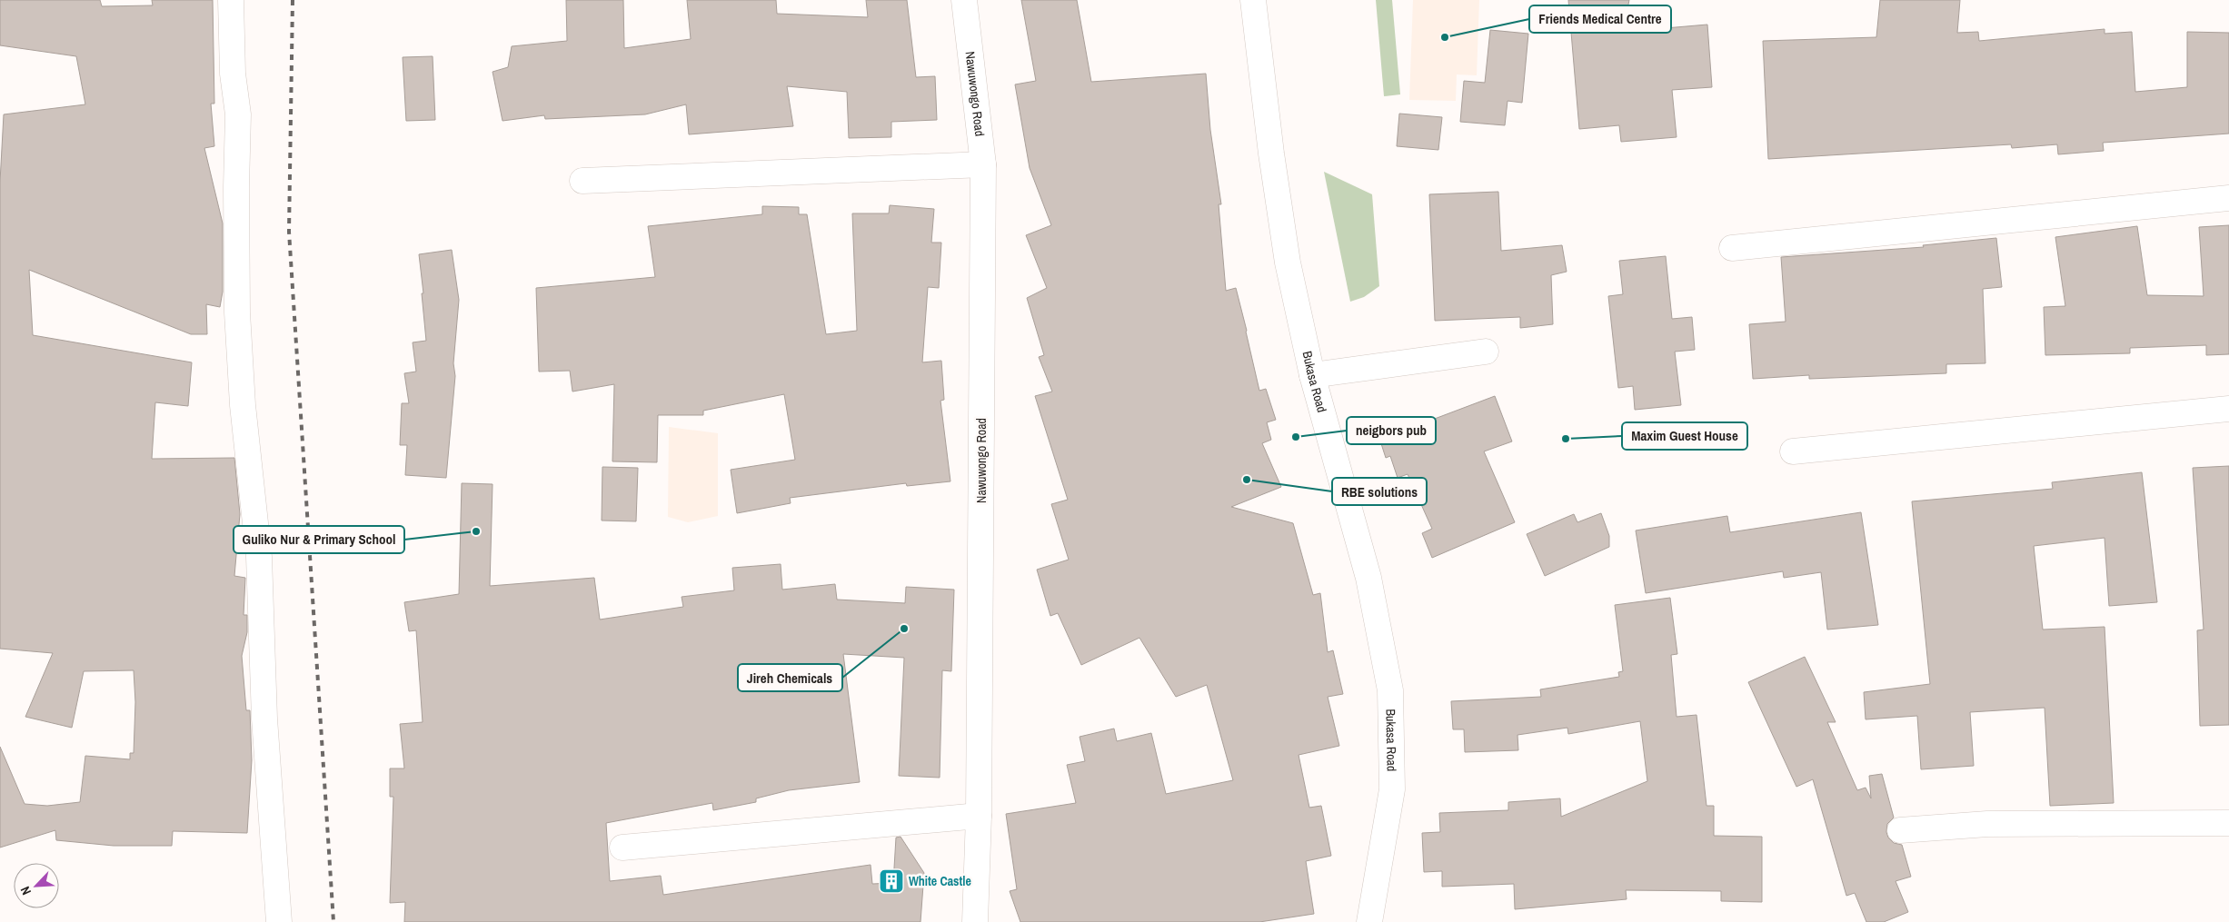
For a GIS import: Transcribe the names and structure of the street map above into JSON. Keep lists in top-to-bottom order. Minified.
{"streets":{"street":["Nawuwongo Road","Bukasa Road"]},"places":{"other":["Friends Medical Centre","neigbors pub","Maxim Guest House","RBE solutions","Guliko Nur & Primary School","Jireh Chemicals"],"building":["White Castle"]},"north":"bottom left"}
